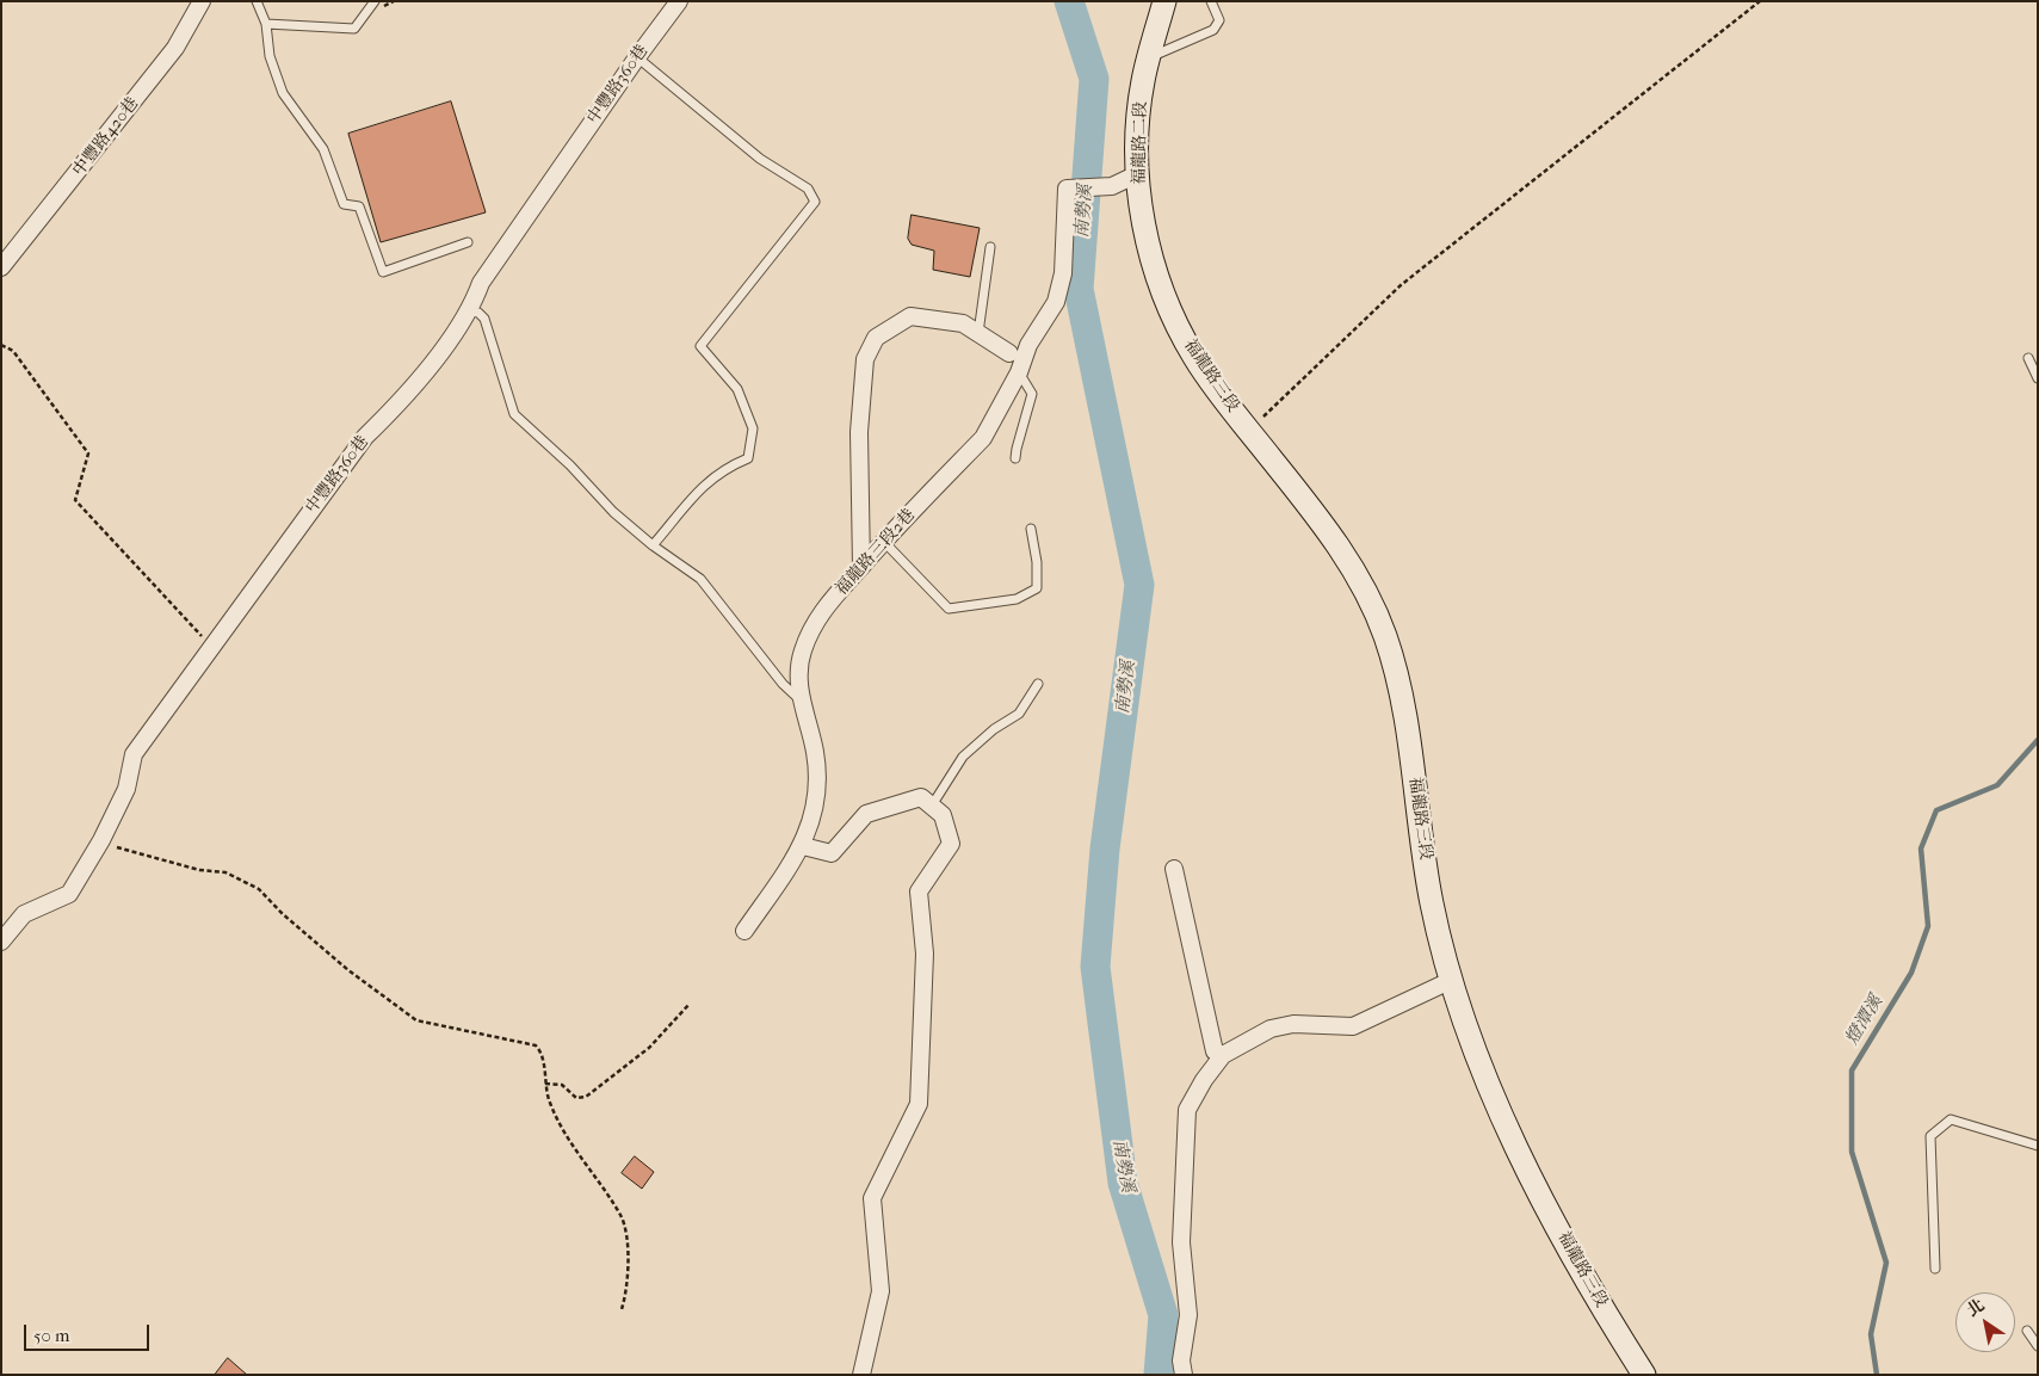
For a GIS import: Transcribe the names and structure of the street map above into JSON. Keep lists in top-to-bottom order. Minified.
{"streets":{"main road":["福龍路二段","福龍路三段"],"street":["中豐路360巷","中豐路420巷","福龍路三段2巷"]},"crossings":[["福龍路二段","福龍路三段"],["福龍路二段","福龍路三段2巷"]],"water":["南勢溪","燈潭溪"],"scale_bar":"50 m","north":"top left"}
